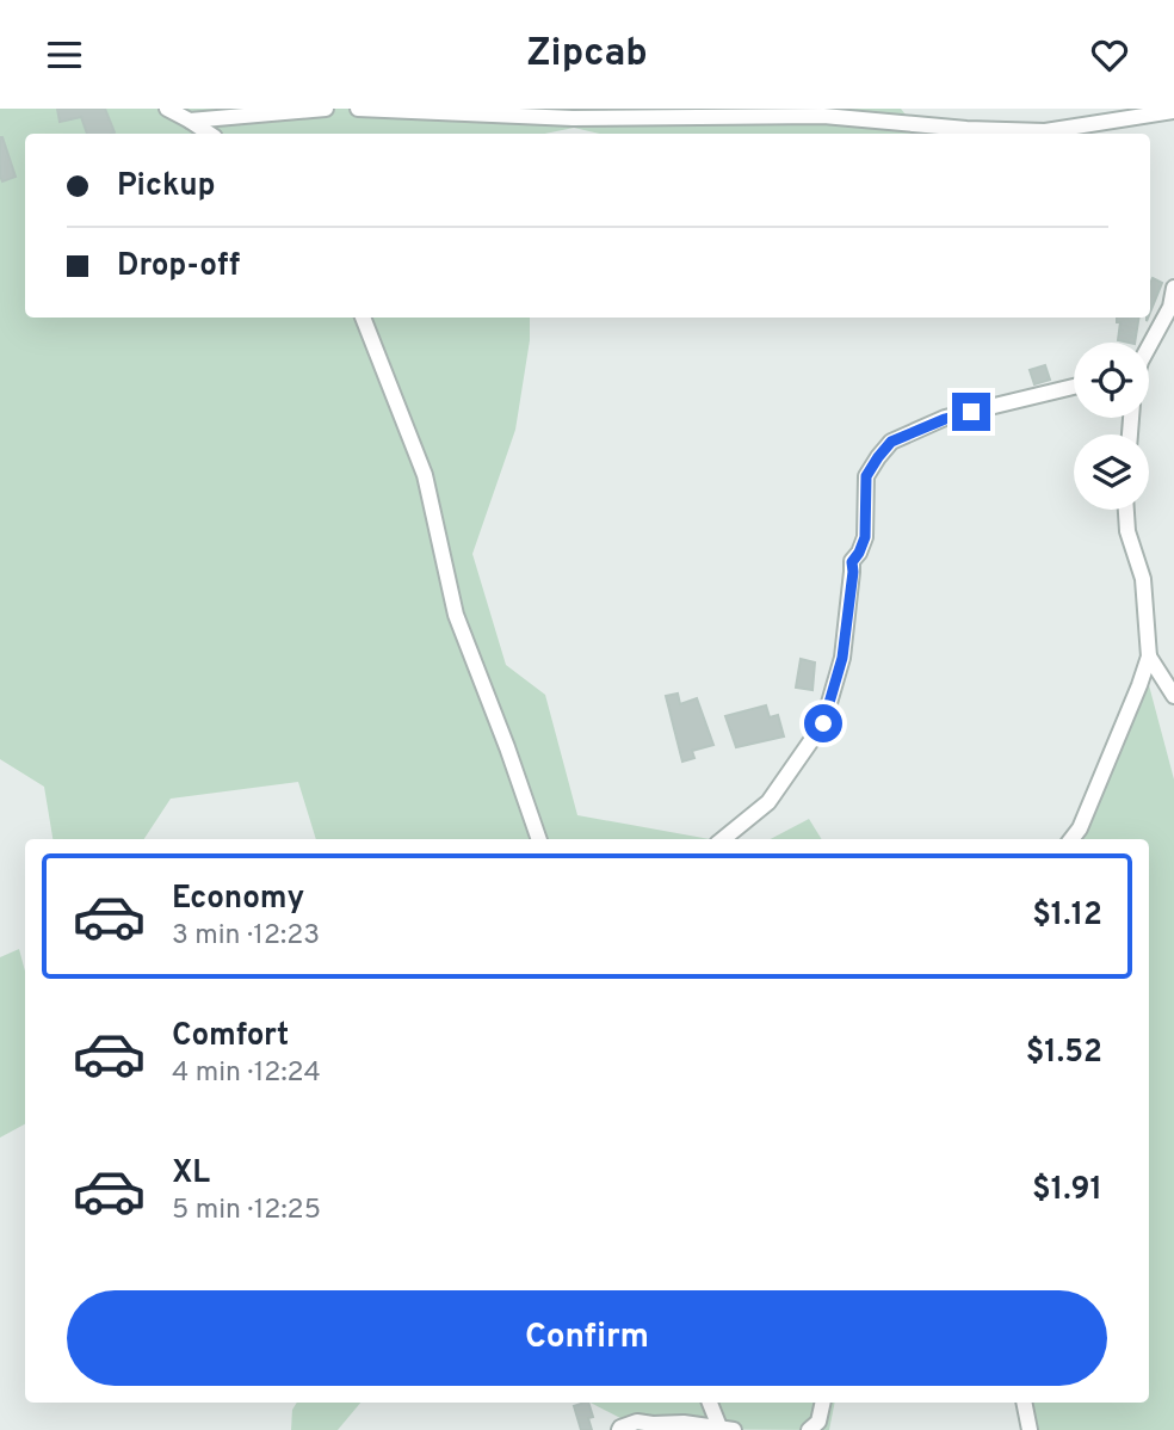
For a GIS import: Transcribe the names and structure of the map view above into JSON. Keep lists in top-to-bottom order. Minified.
{"page":{"header":"Zipcab","banner":["Pickup","Drop-off"],"list":[{"name":"Economy","note":"3 min · 12:23","value":"$1.12"},{"name":"Comfort","note":"4 min · 12:24","value":"$1.52"},{"name":"XL","note":"5 min · 12:25","value":"$1.91"}],"buttons":"Confirm"}}
